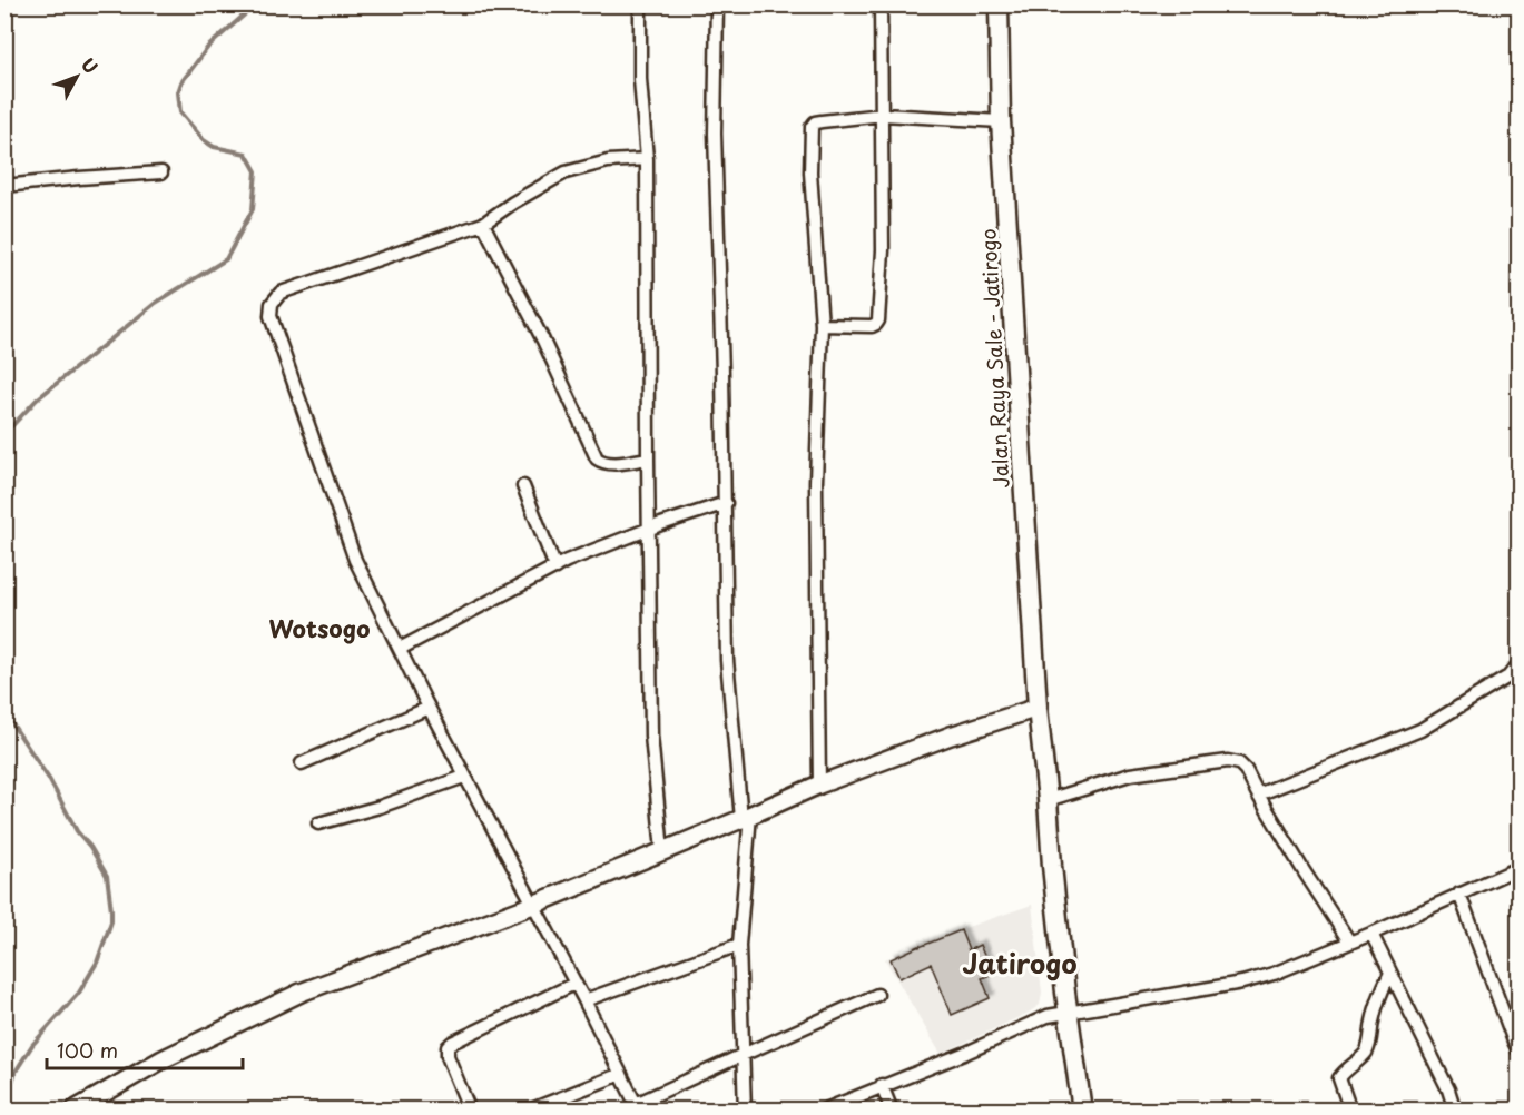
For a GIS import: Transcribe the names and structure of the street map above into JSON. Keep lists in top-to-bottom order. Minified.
{"streets":{"main road":["Jalan Raya Sale - Jatirogo"]},"districts":["Wotsogo","Jatirogo"],"scale_bar":"100 m","north":"top right"}
